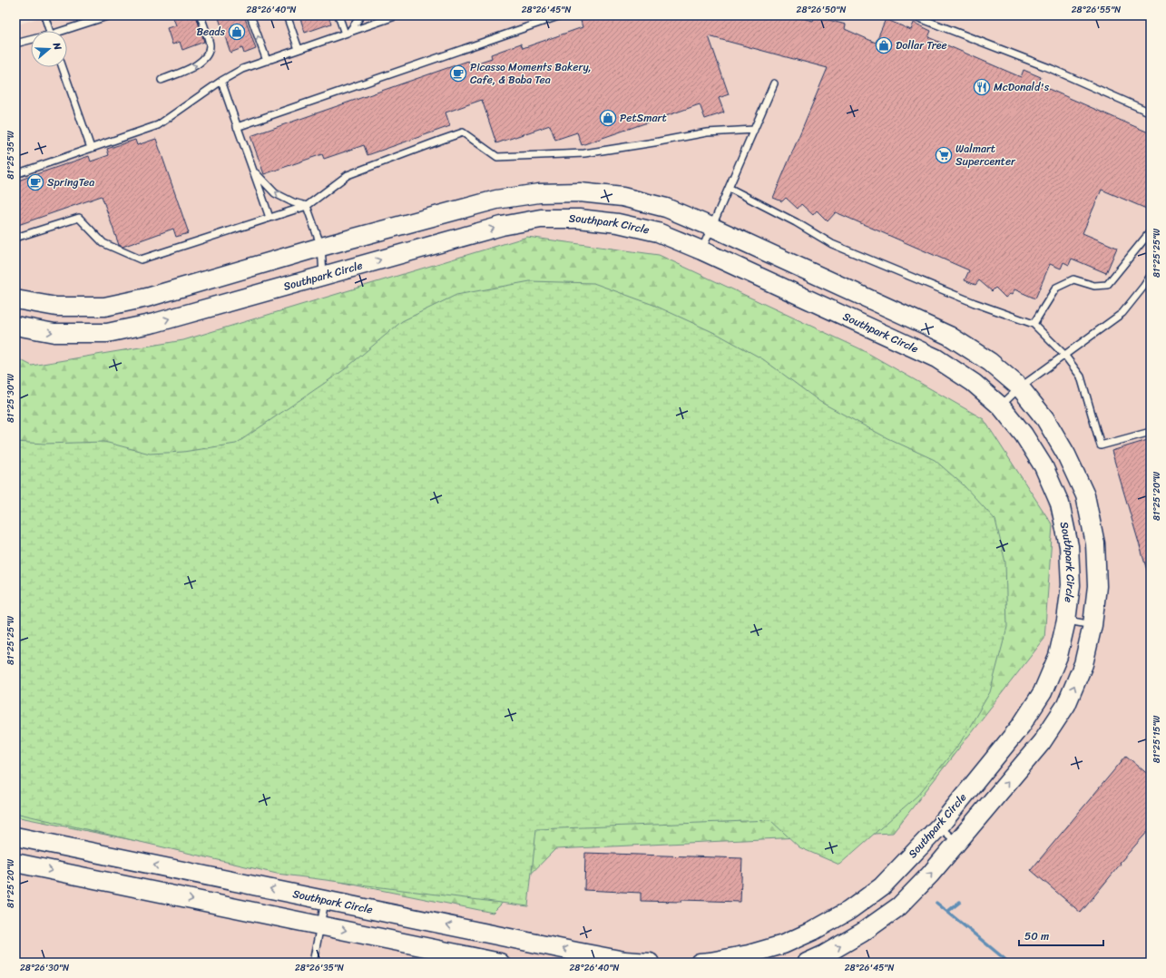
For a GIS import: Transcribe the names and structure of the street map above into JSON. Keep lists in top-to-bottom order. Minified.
{"streets":{"street":["Southpark Circle"]},"places":{"shop":["Beads","Dollar Tree","PetSmart"],"cafe":["Picasso Moments Bakery, Cafe, & Boba Tea","SpringTea"],"restaurant":["McDonald's"],"supermarket":["Walmart Supercenter"]},"scale_bar":"50 m","north":"right","coordinates":["28°26'40\"N","28°26'45\"N","28°26'50\"N","28°26'55\"N","81°25'35\"W","81°25'25\"W","81°25'30\"W","81°25'20\"W","81°25'15\"W","28°26'30\"N","28°26'35\"N"]}
